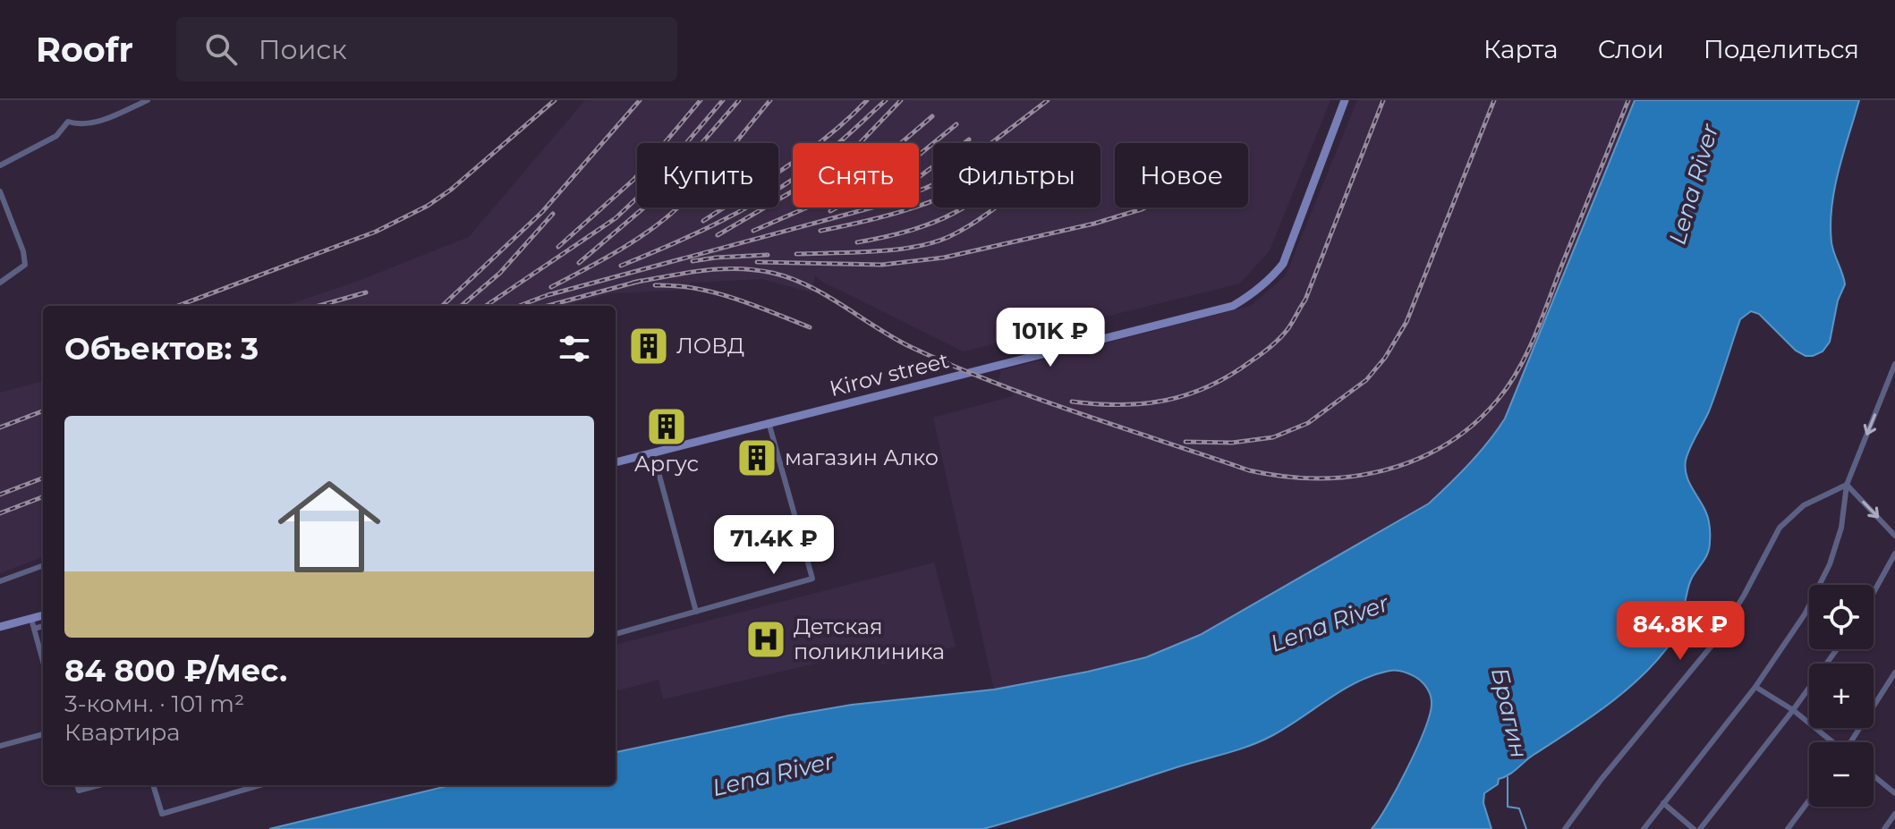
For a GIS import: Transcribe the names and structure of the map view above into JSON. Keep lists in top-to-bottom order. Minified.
{"streets":{"main road":["Kirov street"]},"water":["Lena River","Брагин"],"places":{"building":["ЛОВД","Аргус","магазин Алко"],"hospital":["Детская поликлиника"]},"page":{"header":"Roofr","search":"Поиск","nav":["Карта","Слои","Поделиться"],"chip":["Купить","Снять","Фильтры","Новое"],"heading":"Объектов: 3","price":["101K ₽","71.4K ₽","84.8K ₽"],"list":[{"name":"84 800 ₽/мес.","note":"3-комн. · 101 m² · Квартира"}],"map_buttons":["+","−"]}}
